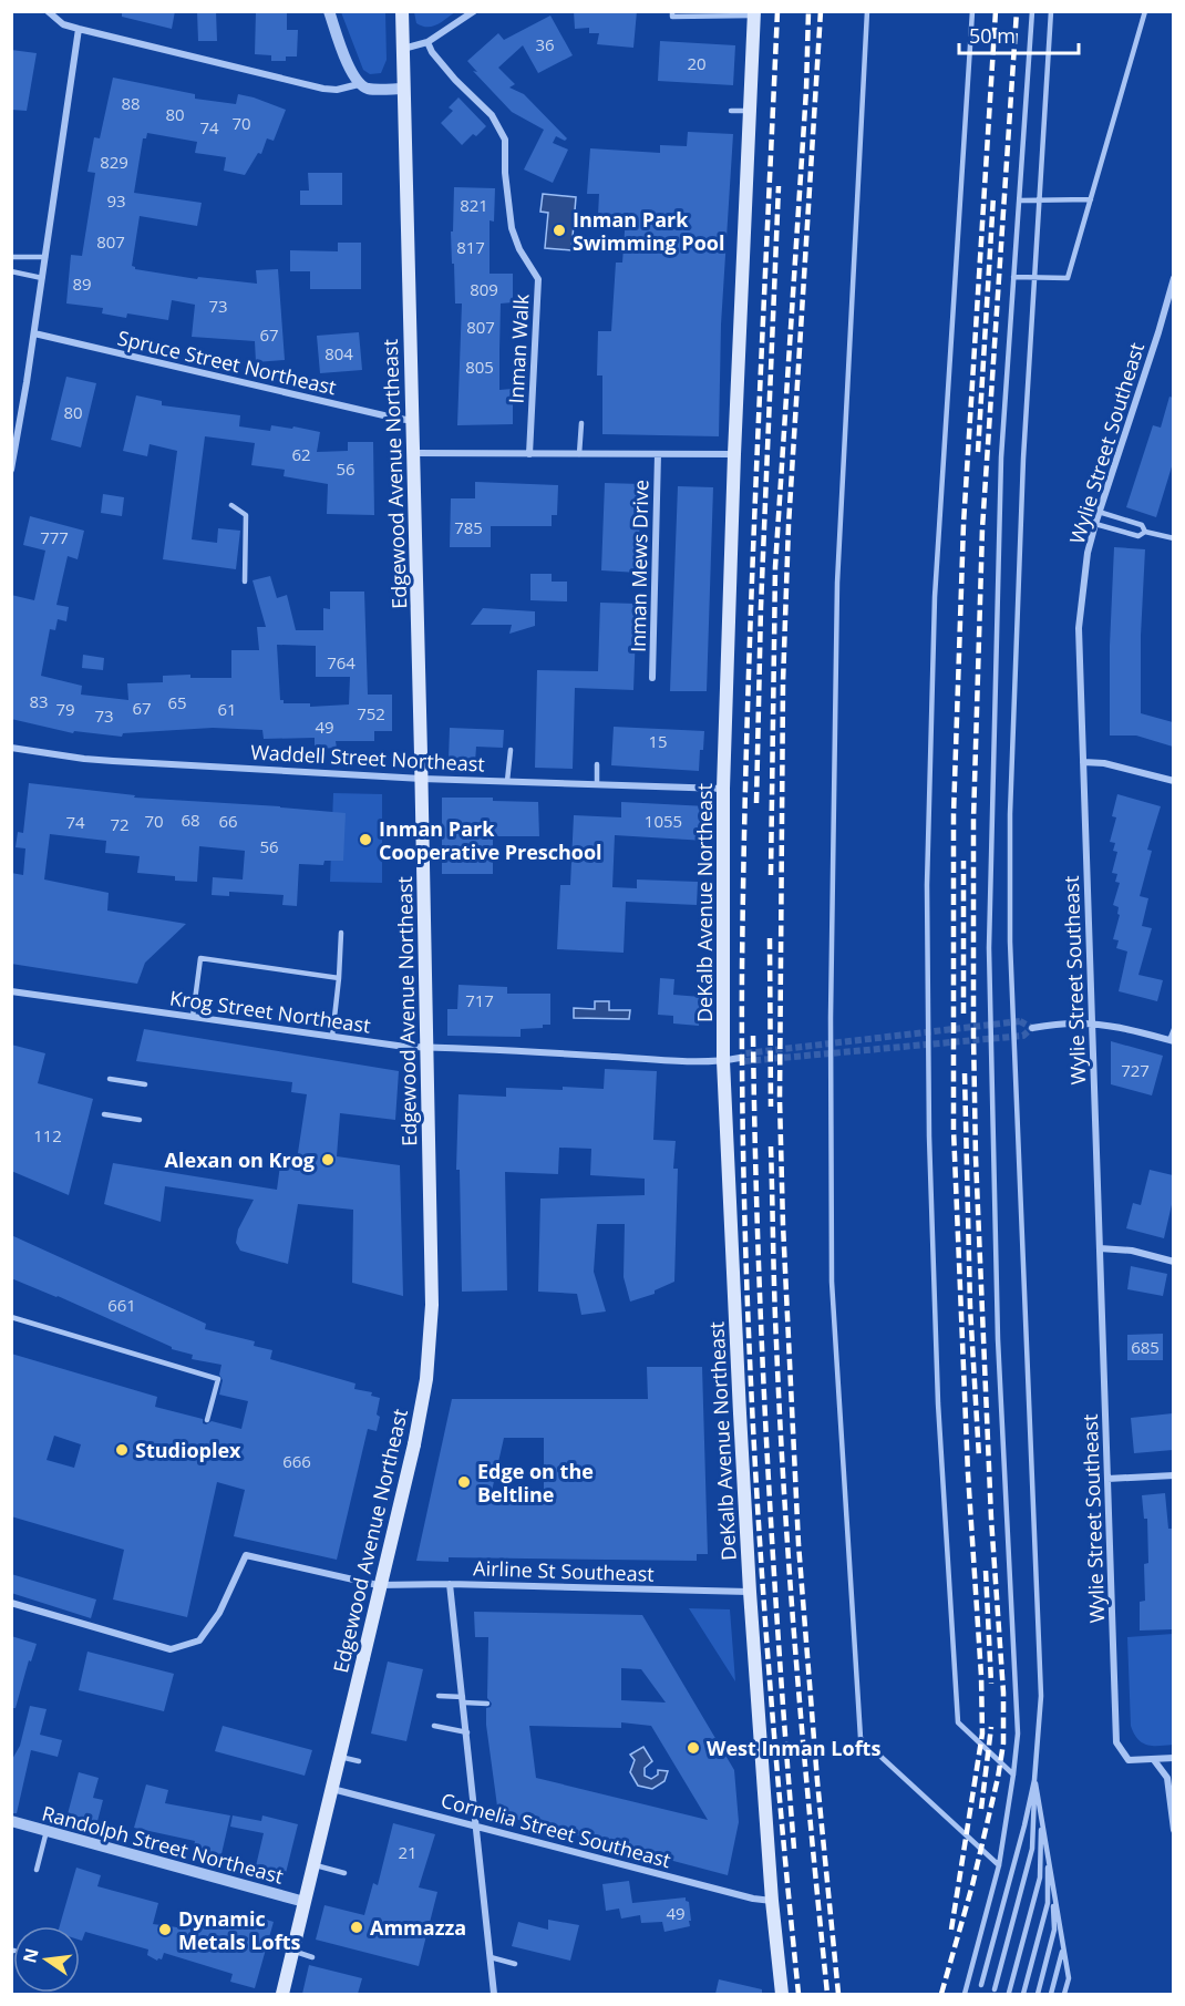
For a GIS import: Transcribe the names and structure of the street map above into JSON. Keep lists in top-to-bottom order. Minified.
{"streets":{"main road":["Edgewood Avenue Northeast","DeKalb Avenue Northeast"],"street":["Inman Walk","Spruce Street Northeast","Wylie Street Southeast","Inman Mews Drive","Waddell Street Northeast","Krog Street Northeast","Airline St Southeast","Cornelia Street Southeast","Randolph Street Northeast"]},"crossings":[["Spruce Street Northeast","Edgewood Avenue Northeast"],["Edgewood Avenue Northeast","Waddell Street Northeast"],["Edgewood Avenue Northeast","Krog Street Northeast"],["Edgewood Avenue Northeast","Cornelia Street Southeast"],["Edgewood Avenue Northeast","Randolph Street Northeast"],["Waddell Street Northeast","DeKalb Avenue Northeast"],["DeKalb Avenue Northeast","Krog Street Northeast"],["DeKalb Avenue Northeast","Airline St Southeast"],["DeKalb Avenue Northeast","Cornelia Street Southeast"]],"places":["Inman Park Swimming Pool","Inman Park Cooperative Preschool","Alexan on Krog","Studioplex","Edge on the Beltline","West Inman Lofts","Ammazza","Dynamic Metals Lofts"],"house_numbers":["36","20","88","80","70","74","829","93","821","807","817","89","809","73","807","67","804","805","80","62","56","785","777","764","83","65","67","79","61","752","73","49","15","68","70","66","1055","74","72","56","717","727","112","661","685","666","21","49"],"scale_bar":"50 m","north":"left"}
